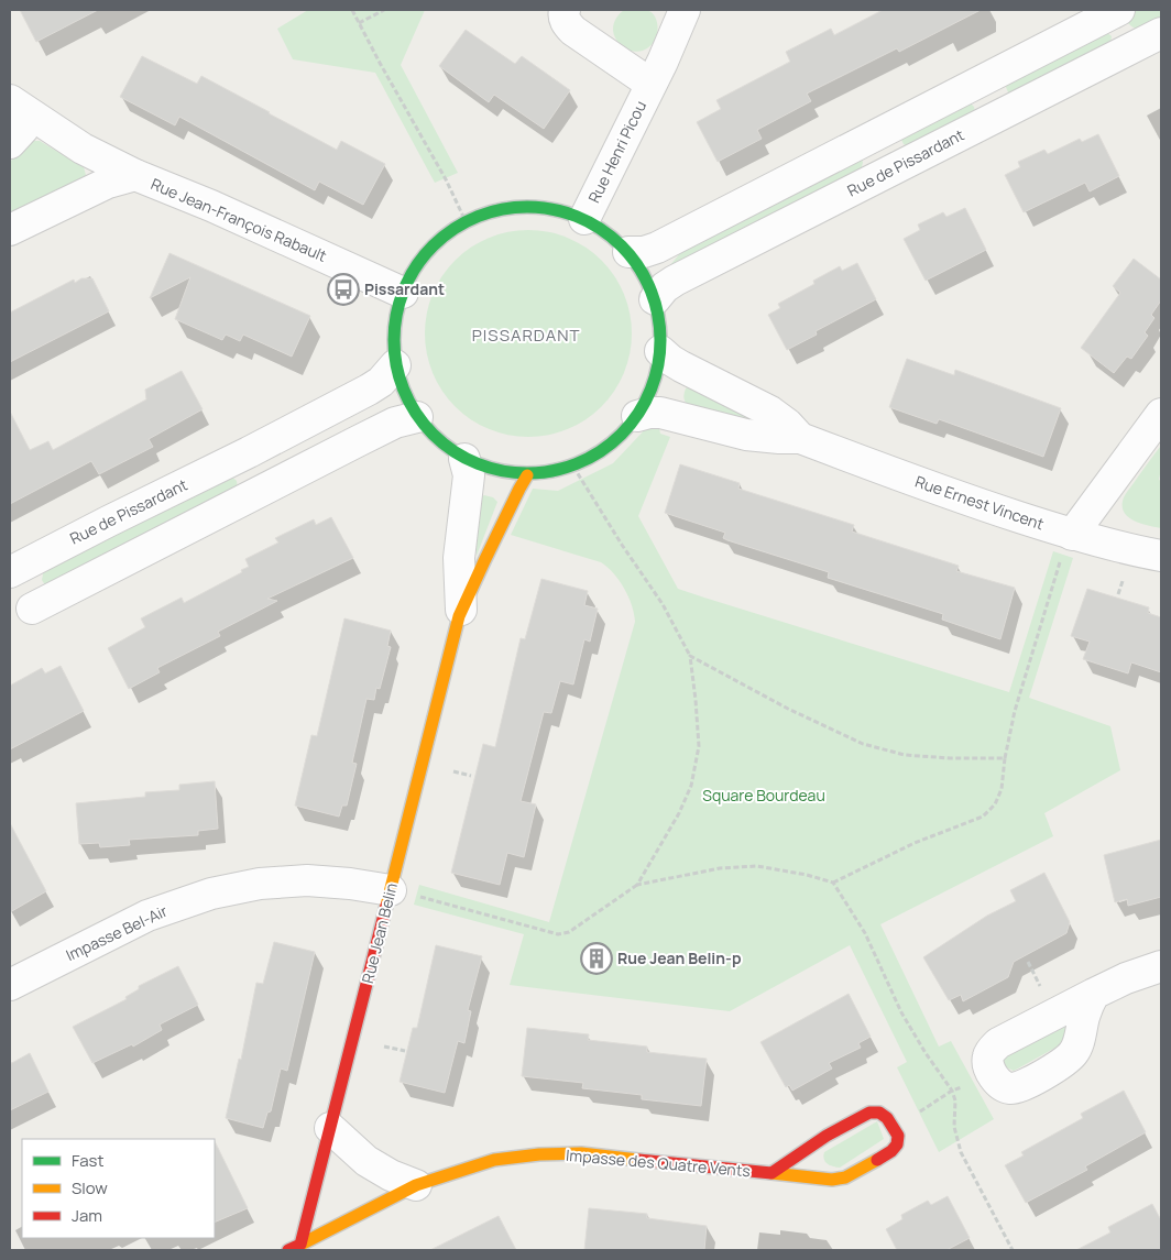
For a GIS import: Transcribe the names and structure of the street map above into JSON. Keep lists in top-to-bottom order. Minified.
{"streets":{"street":["Rue Henri Picou","Rue de Pissardant","Rue Jean-François Rabault","Rue Ernest Vincent","Impasse Bel-Air","Rue Jean Belin","Impasse des Quatre Vents"]},"crossings":[["Impasse Bel-Air","Rue Jean Belin"],["Rue Jean Belin","Impasse des Quatre Vents"]],"districts":["PISSARDANT"],"parks":["Square Bourdeau"],"places":{"bus stop":["Pissardant"],"building":["Rue Jean Belin-p"]},"legend":["Fast","Slow","Jam"]}
